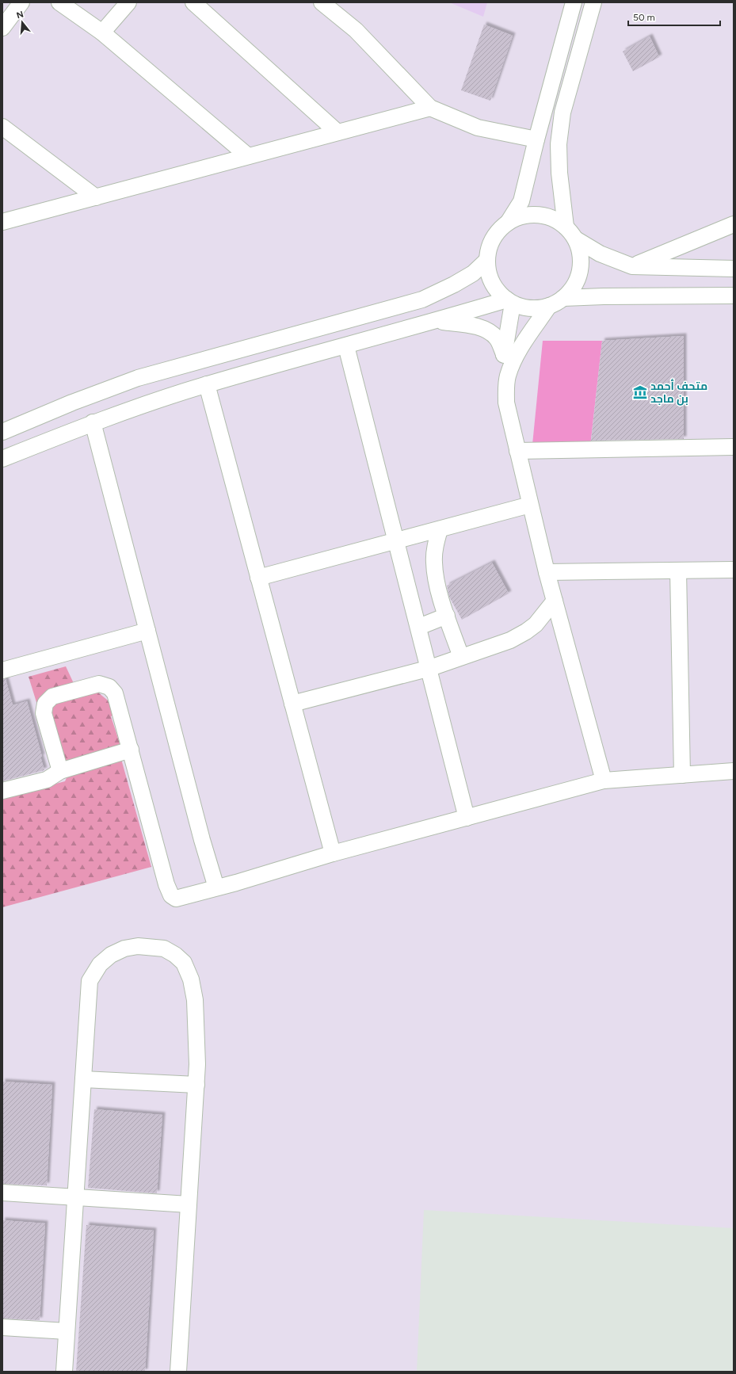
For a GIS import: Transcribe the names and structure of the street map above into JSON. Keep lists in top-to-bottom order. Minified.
{"places":{"museum":["متحف أحمد بن ماجد"]},"scale_bar":"50 m","north":"top"}
